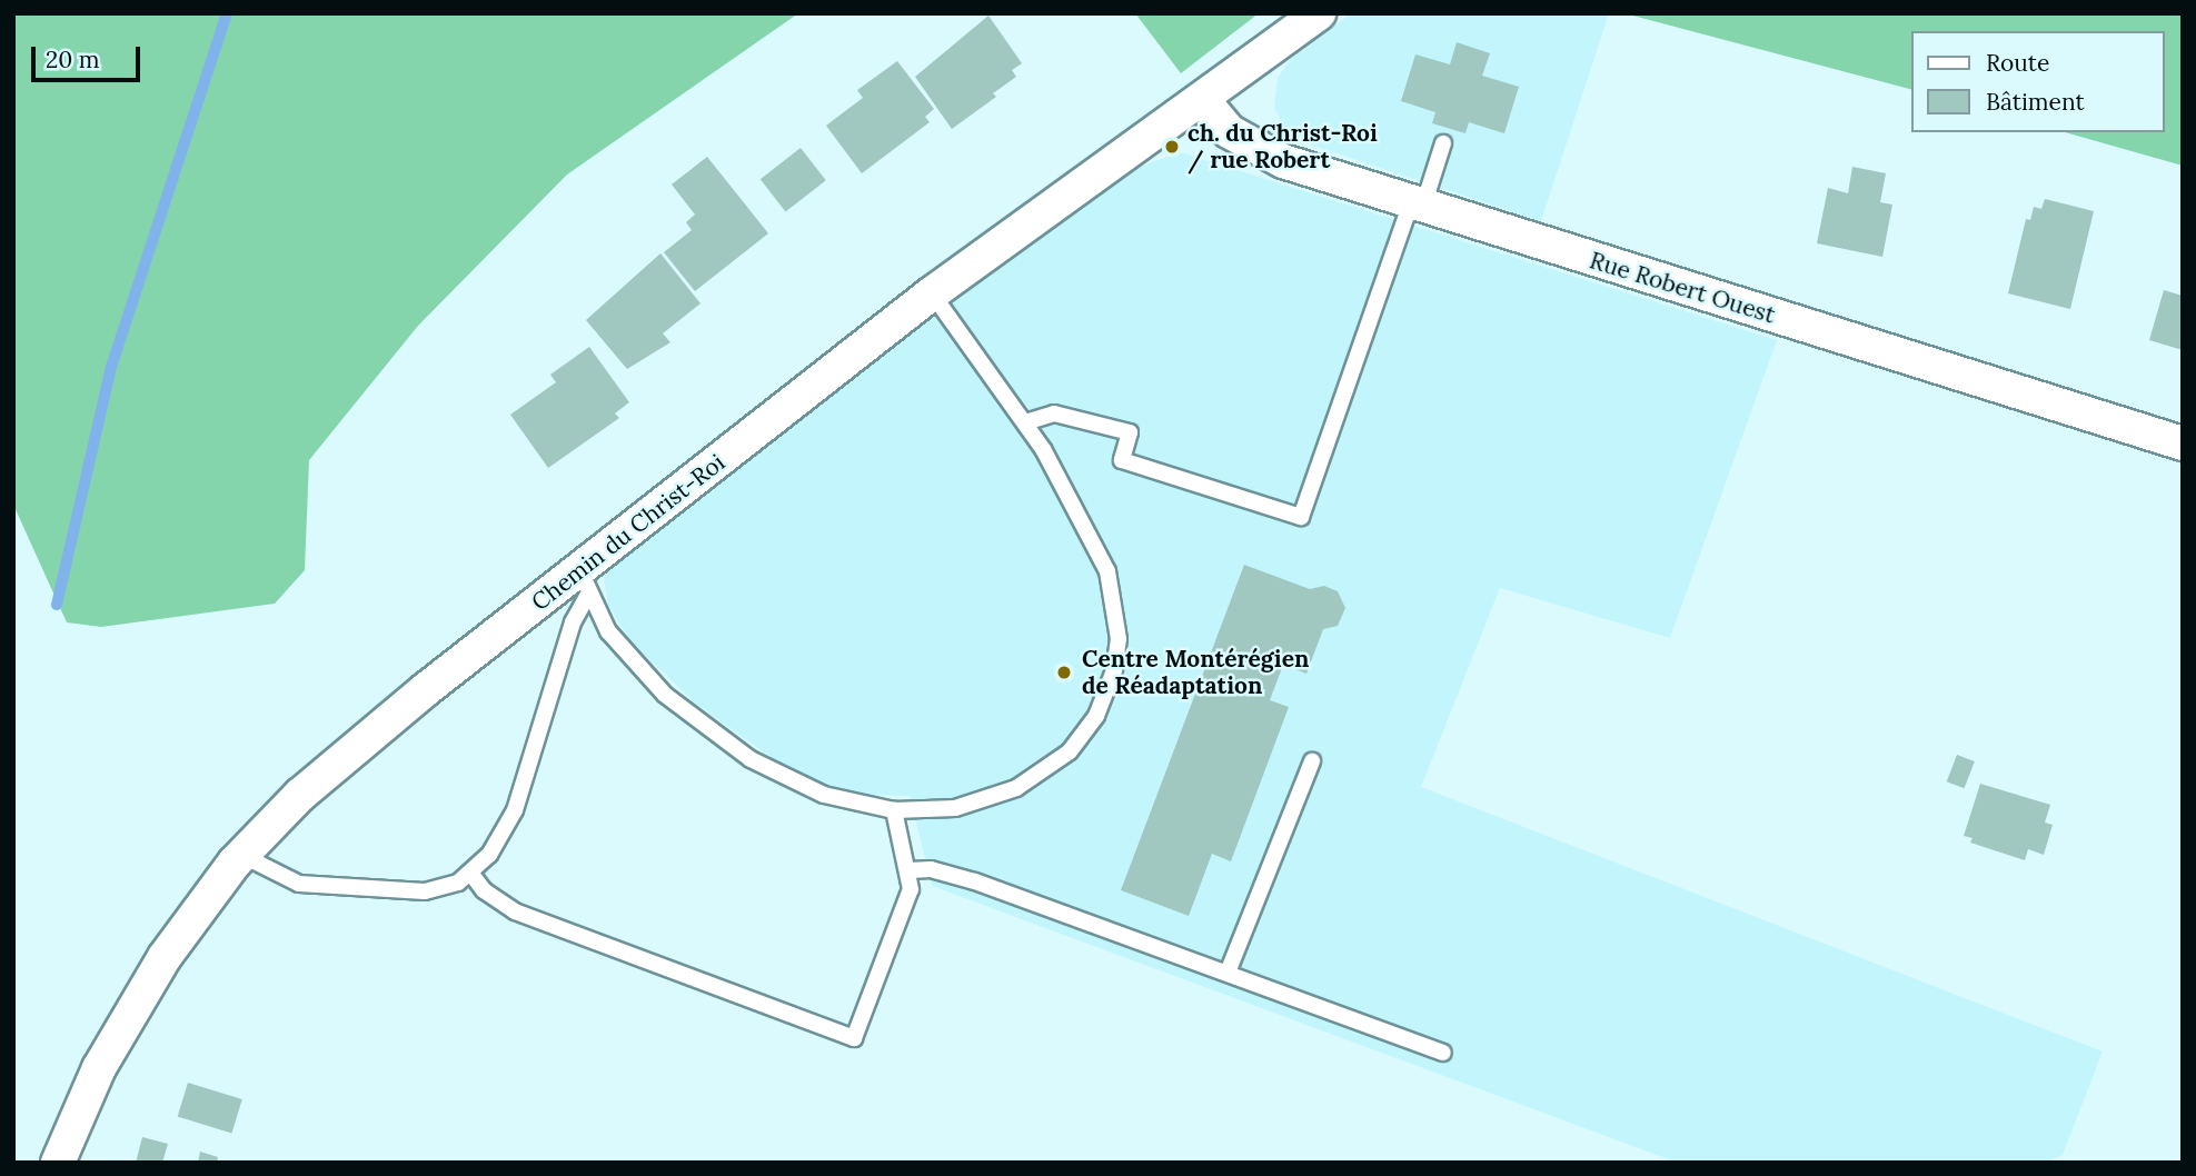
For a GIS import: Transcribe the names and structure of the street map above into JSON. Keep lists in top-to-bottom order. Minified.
{"streets":{"street":["Rue Robert Ouest","Chemin du Christ-Roi"]},"crossings":[["Rue Robert Ouest","Chemin du Christ-Roi"]],"places":["ch. du Christ-Roi / rue Robert","Centre Montérégien de Réadaptation"],"legend":["Route","Bâtiment"],"scale_bar":"20 m"}
